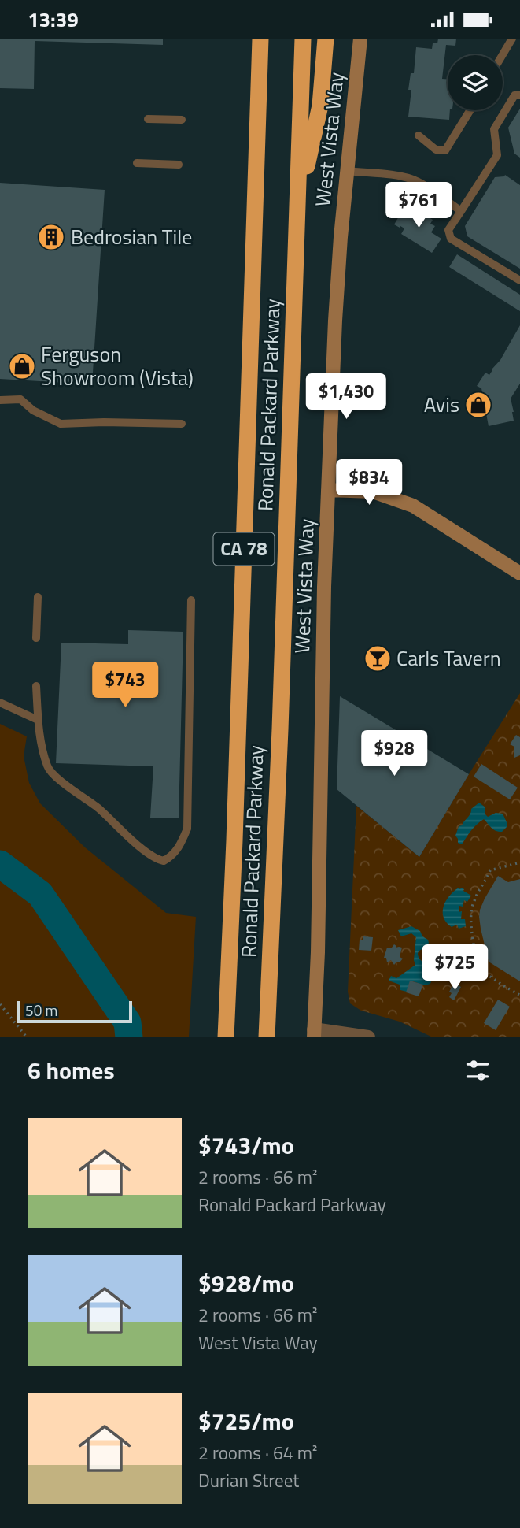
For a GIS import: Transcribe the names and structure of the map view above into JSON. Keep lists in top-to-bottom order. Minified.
{"streets":{"highway":["Ronald Packard Parkway","CA 78"],"main road":["West Vista Way"]},"places":{"building":["Bedrosian Tile"],"shop":["Ferguson Showroom (Vista)","Avis"],"bar":["Carls Tavern"]},"scale_bar":"50 m","page":{"status":"13:39","price":["$761","$1,430","$834","$743","$928","$725"],"scale":"50 m","heading":"6 homes","list":[{"name":"$743/mo","note":"2 rooms · 66 m² · Ronald Packard Parkway"},{"name":"$928/mo","note":"2 rooms · 66 m² · West Vista Way"},{"name":"$725/mo","note":"2 rooms · 64 m² · Durian Street"}]}}
